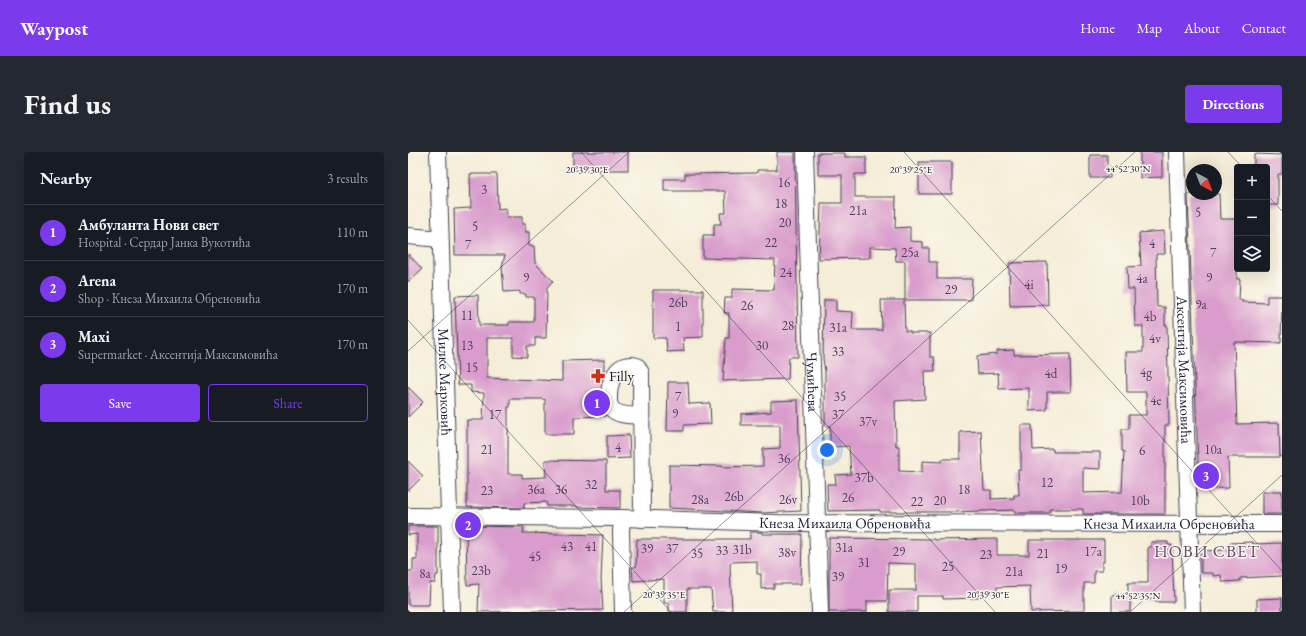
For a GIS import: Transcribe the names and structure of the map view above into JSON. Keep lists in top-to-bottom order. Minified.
{"streets":{"street":["Аксентија Максимовића","Милке Марковић","Чумићева","Кнеза Михаила Обреновића"]},"crossings":[["Аксентија Максимовића","Кнеза Михаила Обреновића"],["Милке Марковић","Кнеза Михаила Обреновића"],["Чумићева","Кнеза Михаила Обреновића"]],"districts":["НОВИ СВЕТ"],"places":{"pharmacy":["Filly"]},"house_numbers":["16","3","18","21a","5","20","5","22","4","7","25a","7","24","9","9","4a","4i","29","26b","9a","26","11","4b","28","1","31a","4v","13","30","33","15","4g","4d","7","35","4e","9","17","37","37v","4","21","10a","6","36","37b","12","32","36a","36","18","23","26b","26","28a","26v","20","10b","22","43","41","31a","39","37","31b","33","29","17a","38v","35","21","23","45","31","25","19","23b","21a","8a","39"],"north":"bottom right","page":{"header":"Waypost","nav":["Home","Map","About","Contact"],"buttons":["Directions",["Save","Share"]],"title":"Find us","heading":["Nearby","3 results"],"map_buttons":["+","−"],"list":[{"mark":"1","name":"Амбуланта Нови свет","note":"Hospital · Сердар Јанка Вукотића","value":"110 m"},{"mark":"2","name":"Arena","note":"Shop · Кнеза Михаила Обреновића","value":"170 m"},{"mark":"3","name":"Maxi","note":"Supermarket · Аксентија Максимовића","value":"170 m"}],"pins":["1","3","2"]},"coordinates":["44°52'30\"N","20°39'30\"E","20°39'25\"E","20°39'35\"E","44°52'35\"N"]}
